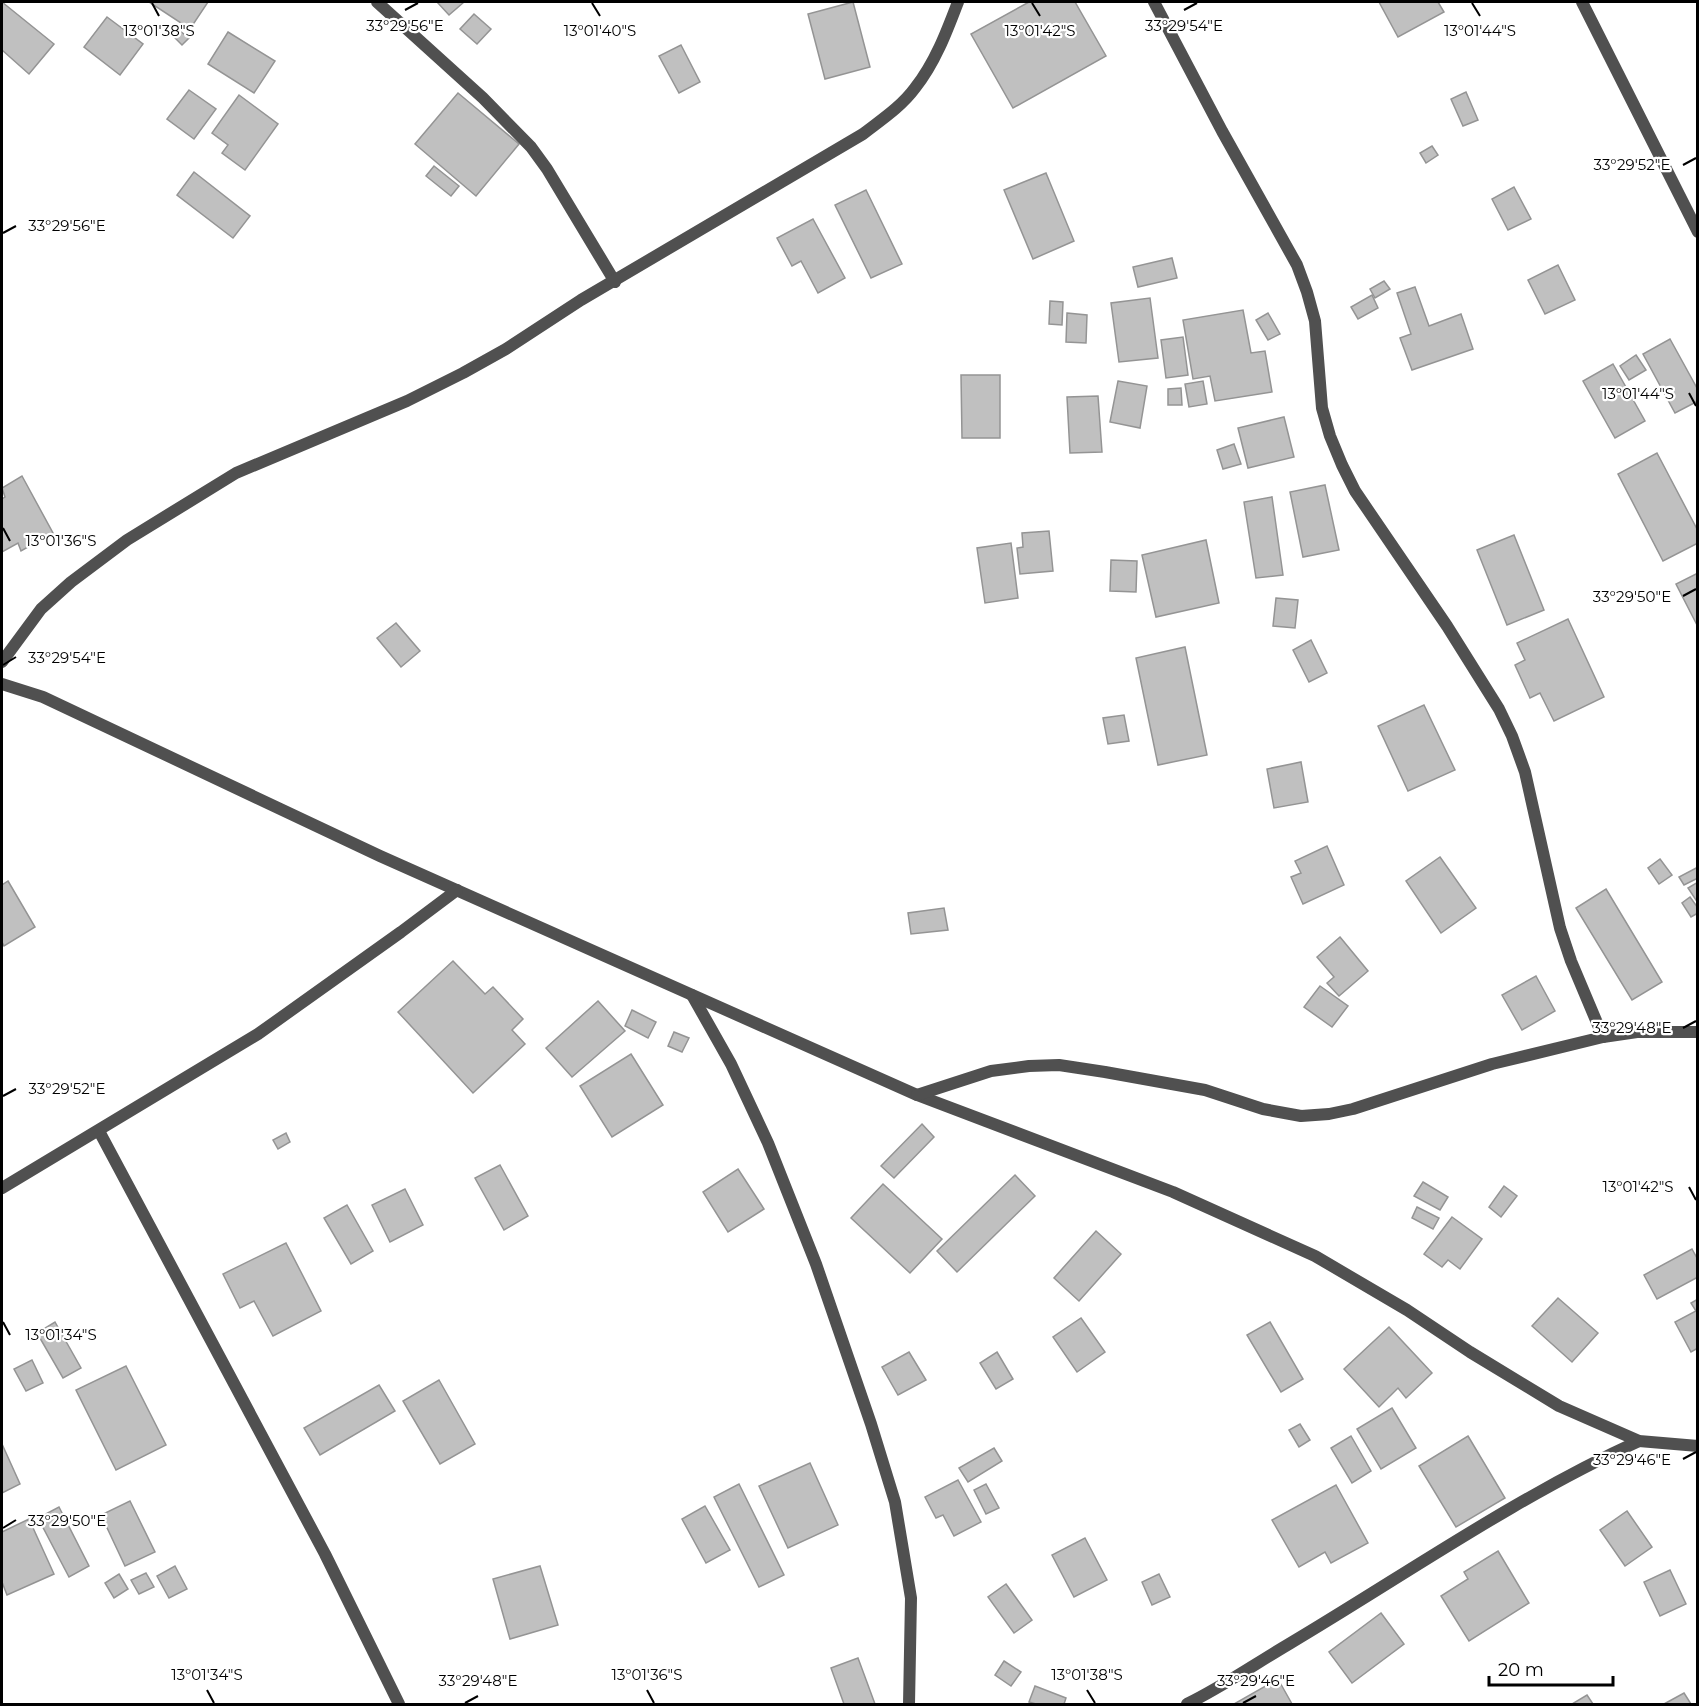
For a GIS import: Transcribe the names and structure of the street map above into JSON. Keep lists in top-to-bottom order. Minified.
{"scale_bar":"20 m","coordinates":["33°29'56\"E","33°29'54\"E","13°01'38\"S","13°01'40\"S","13°01'42\"S","13°01'44\"S","33°29'52\"E","13°01'36\"S","33°29'50\"E","33°29'48\"E","13°01'34\"S","33°29'46\"E"]}
